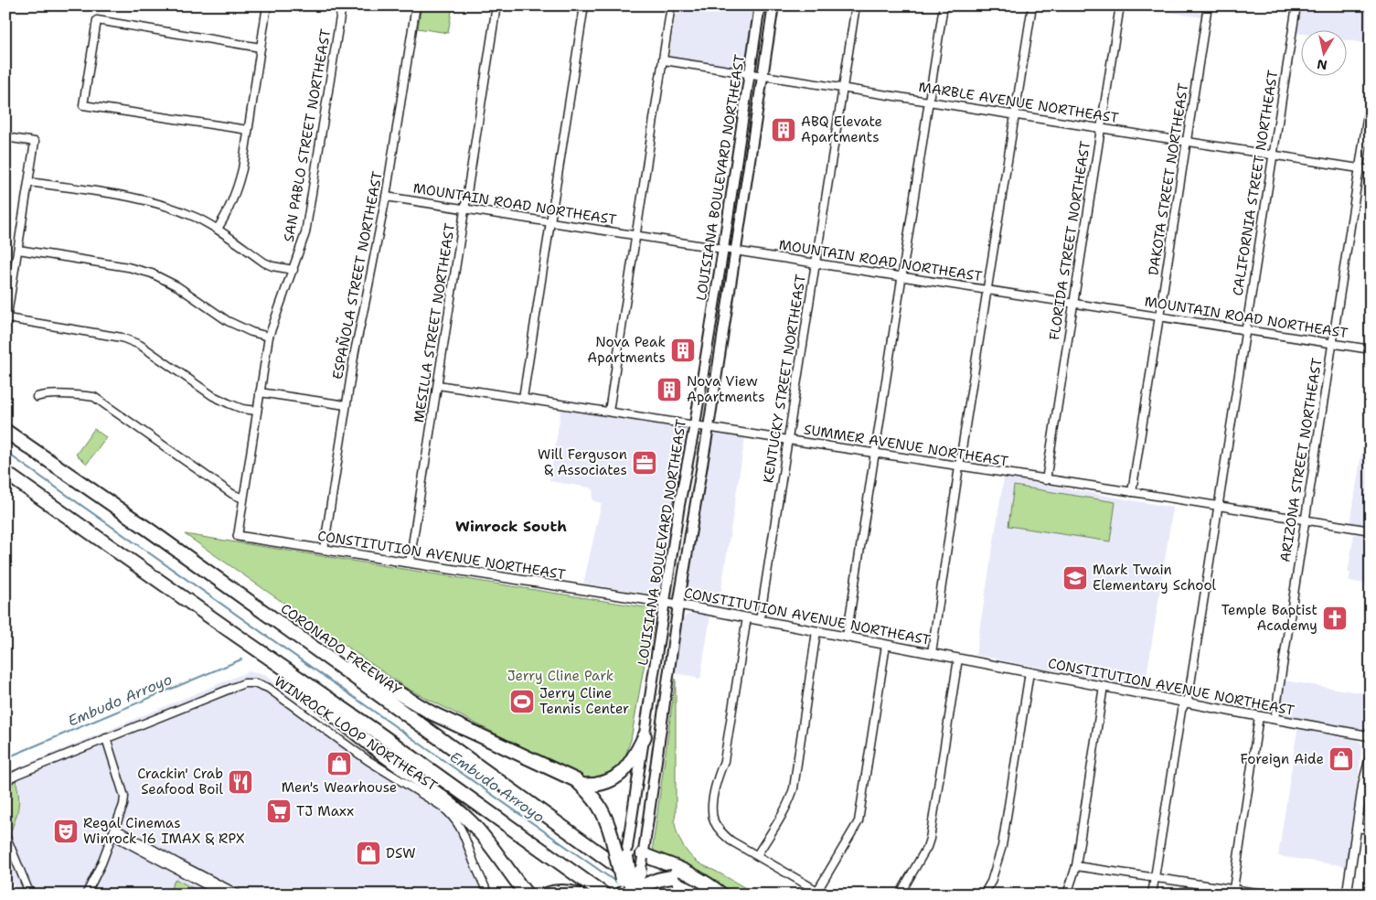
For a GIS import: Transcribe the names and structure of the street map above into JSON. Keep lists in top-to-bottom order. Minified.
{"streets":{"highway":["CORONADO FREEWAY"],"main road":["LOUISIANA BOULEVARD NORTHEAST"],"street":["MARBLE AVENUE NORTHEAST","SAN PABLO STREET NORTHEAST","DAKOTA STREET NORTHEAST","CALIFORNIA STREET NORTHEAST","MOUNTAIN ROAD NORTHEAST","FLORIDA STREET NORTHEAST","ESPAÑOLA STREET NORTHEAST","MESILLA STREET NORTHEAST","KENTUCKY STREET NORTHEAST","SUMMER AVENUE NORTHEAST","ARIZONA STREET NORTHEAST","CONSTITUTION AVENUE NORTHEAST","WINROCK LOOP NORTHEAST"]},"crossings":[["MARBLE AVENUE NORTHEAST","LOUISIANA BOULEVARD NORTHEAST"],["MARBLE AVENUE NORTHEAST","DAKOTA STREET NORTHEAST"],["MARBLE AVENUE NORTHEAST","CALIFORNIA STREET NORTHEAST"],["MARBLE AVENUE NORTHEAST","FLORIDA STREET NORTHEAST"],["MARBLE AVENUE NORTHEAST","KENTUCKY STREET NORTHEAST"],["MARBLE AVENUE NORTHEAST","ARIZONA STREET NORTHEAST"],["SAN PABLO STREET NORTHEAST","CONSTITUTION AVENUE NORTHEAST"],["LOUISIANA BOULEVARD NORTHEAST","MOUNTAIN ROAD NORTHEAST"],["LOUISIANA BOULEVARD NORTHEAST","SUMMER AVENUE NORTHEAST"],["LOUISIANA BOULEVARD NORTHEAST","CONSTITUTION AVENUE NORTHEAST"],["DAKOTA STREET NORTHEAST","MOUNTAIN ROAD NORTHEAST"],["DAKOTA STREET NORTHEAST","SUMMER AVENUE NORTHEAST"],["CALIFORNIA STREET NORTHEAST","MOUNTAIN ROAD NORTHEAST"],["CALIFORNIA STREET NORTHEAST","SUMMER AVENUE NORTHEAST"],["CALIFORNIA STREET NORTHEAST","CONSTITUTION AVENUE NORTHEAST"],["MOUNTAIN ROAD NORTHEAST","FLORIDA STREET NORTHEAST"],["MOUNTAIN ROAD NORTHEAST","ESPAÑOLA STREET NORTHEAST"],["MOUNTAIN ROAD NORTHEAST","MESILLA STREET NORTHEAST"],["MOUNTAIN ROAD NORTHEAST","KENTUCKY STREET NORTHEAST"],["MOUNTAIN ROAD NORTHEAST","ARIZONA STREET NORTHEAST"],["FLORIDA STREET NORTHEAST","SUMMER AVENUE NORTHEAST"],["ESPAÑOLA STREET NORTHEAST","CONSTITUTION AVENUE NORTHEAST"],["MESILLA STREET NORTHEAST","SUMMER AVENUE NORTHEAST"],["MESILLA STREET NORTHEAST","CONSTITUTION AVENUE NORTHEAST"],["KENTUCKY STREET NORTHEAST","SUMMER AVENUE NORTHEAST"],["KENTUCKY STREET NORTHEAST","CONSTITUTION AVENUE NORTHEAST"],["SUMMER AVENUE NORTHEAST","ARIZONA STREET NORTHEAST"],["ARIZONA STREET NORTHEAST","CONSTITUTION AVENUE NORTHEAST"]],"districts":["Winrock South"],"water":["Embudo Arroyo"],"parks":["Jerry Cline Park"],"places":{"building":["ABQ Elevate Apartments","Nova Peak Apartments","Nova View Apartments"],"office":["Will Ferguson & Associates"],"school or university":["Mark Twain Elementary School"],"church":["Temple Baptist Academy"],"sports":["Jerry Cline Tennis Center"],"shop":["Foreign Aide","Men's Wearhouse","DSW"],"restaurant":["Crackin' Crab Seafood Boil"],"supermarket":["TJ Maxx"],"theatre":["Regal Cinemas Winrock 16 IMAX & RPX"]},"north":"bottom"}
